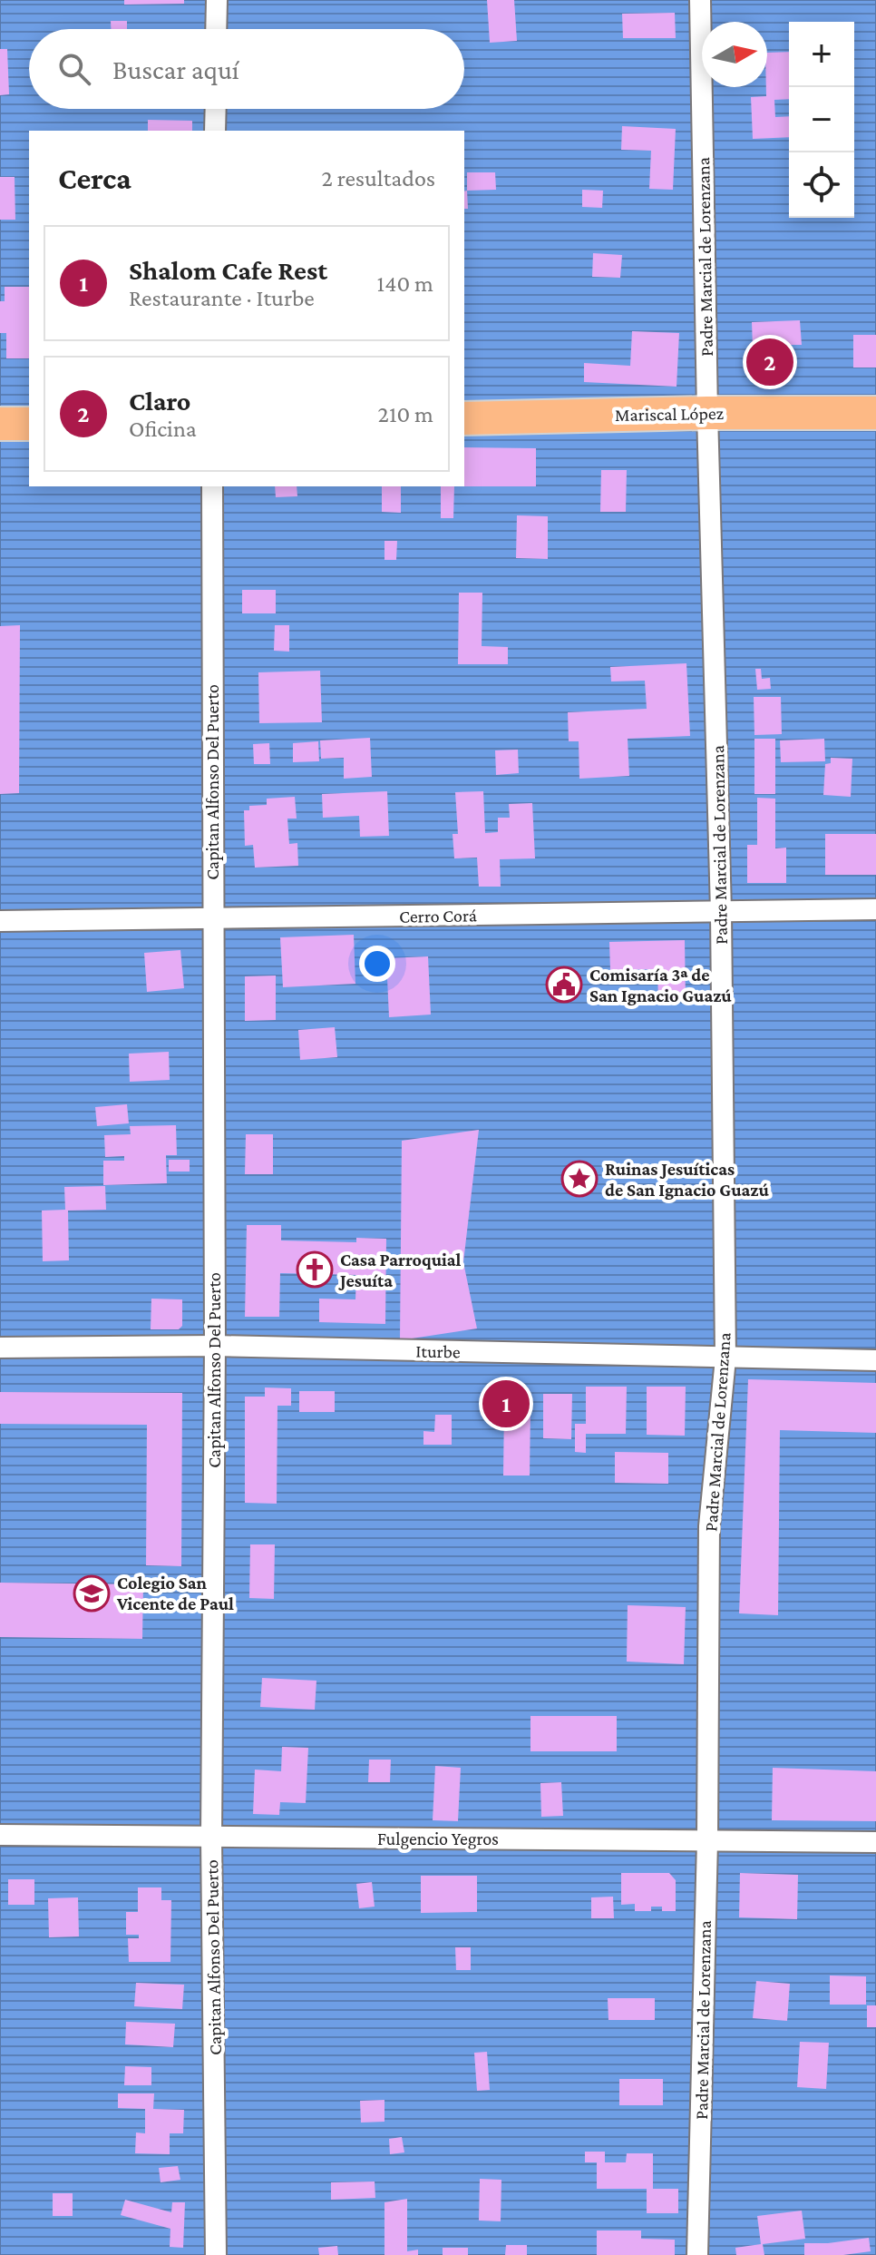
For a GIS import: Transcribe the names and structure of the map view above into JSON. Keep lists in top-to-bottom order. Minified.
{"streets":{"main road":["Mariscal López"],"street":["Padre Marcial de Lorenzana","Capitan Alfonso Del Puerto","Cerro Corá","Iturbe","Fulgencio Yegros"]},"crossings":[["Padre Marcial de Lorenzana","Mariscal López"],["Padre Marcial de Lorenzana","Cerro Corá"],["Padre Marcial de Lorenzana","Iturbe"],["Padre Marcial de Lorenzana","Fulgencio Yegros"],["Capitan Alfonso Del Puerto","Cerro Corá"],["Capitan Alfonso Del Puerto","Iturbe"],["Capitan Alfonso Del Puerto","Fulgencio Yegros"]],"places":{"public building":["Comisaría 3ª de San Ignacio Guazú"],"place":["Ruinas Jesuíticas de San Ignacio Guazú"],"church":["Casa Parroquial Jesuíta"],"school or university":["Colegio San Vicente de Paul"]},"north":"right","page":{"map_buttons":["+","−"],"search":"Buscar aquí","heading":["Cerca","2 resultados"],"list":[{"mark":"1","name":"Shalom Cafe Rest","note":"Restaurante · Iturbe","value":"140 m"},{"mark":"2","name":"Claro","note":"Oficina","value":"210 m"}],"pins":["2","1"]}}
